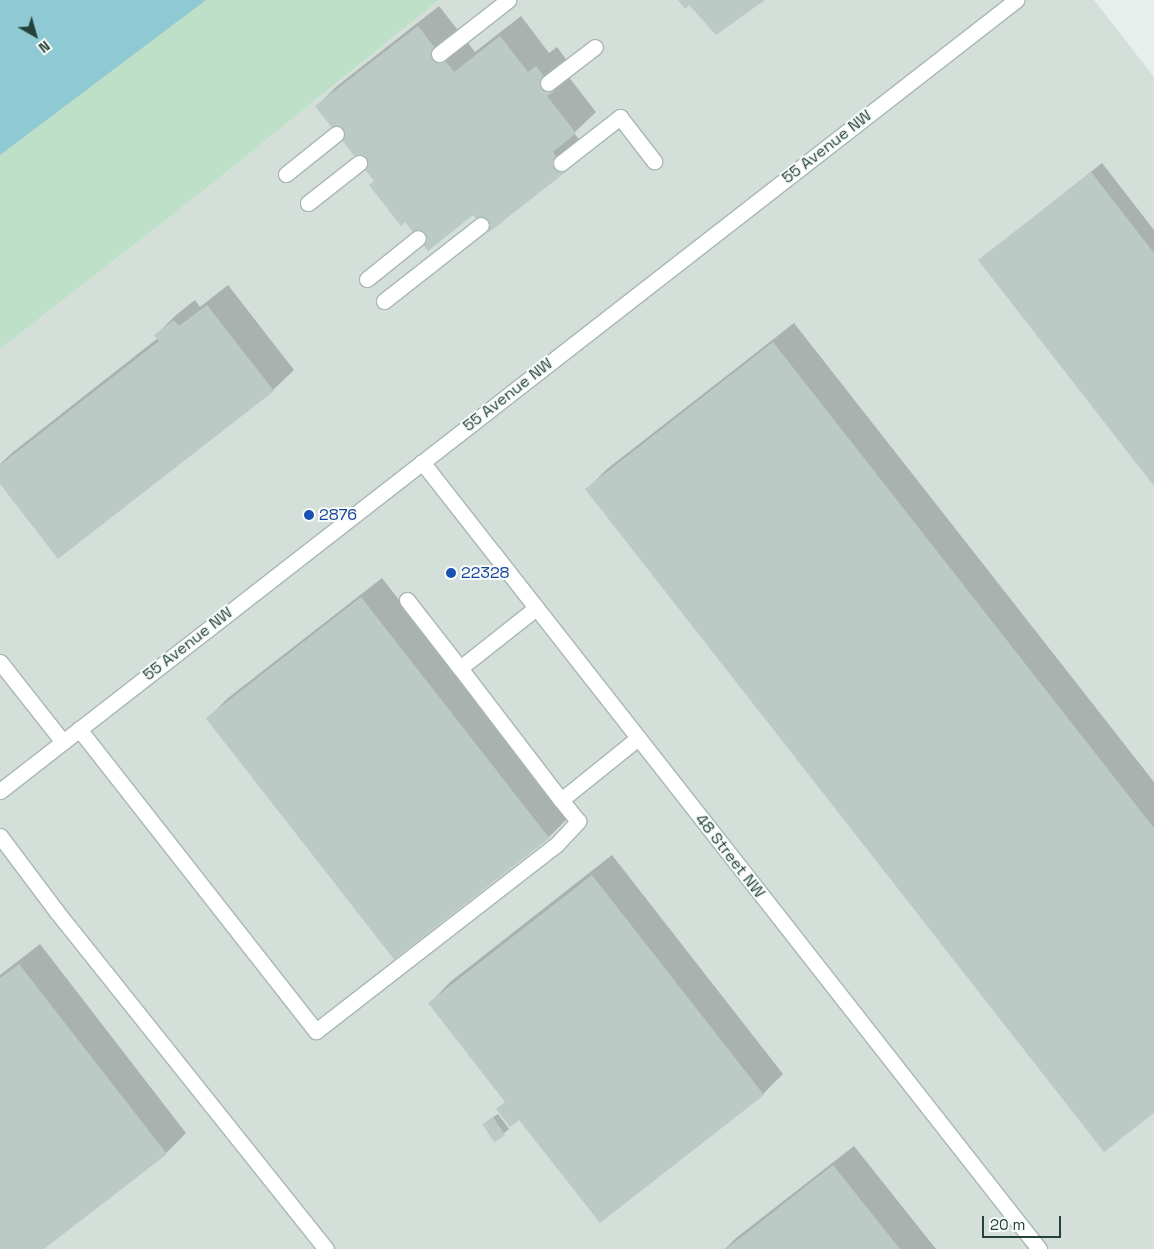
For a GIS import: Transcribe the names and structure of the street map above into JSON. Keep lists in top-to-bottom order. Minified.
{"streets":{"street":["55 Avenue NW","48 Street NW"]},"crossings":[["55 Avenue NW","48 Street NW"]],"places":["2876","22328"],"scale_bar":"20 m","north":"bottom right"}
